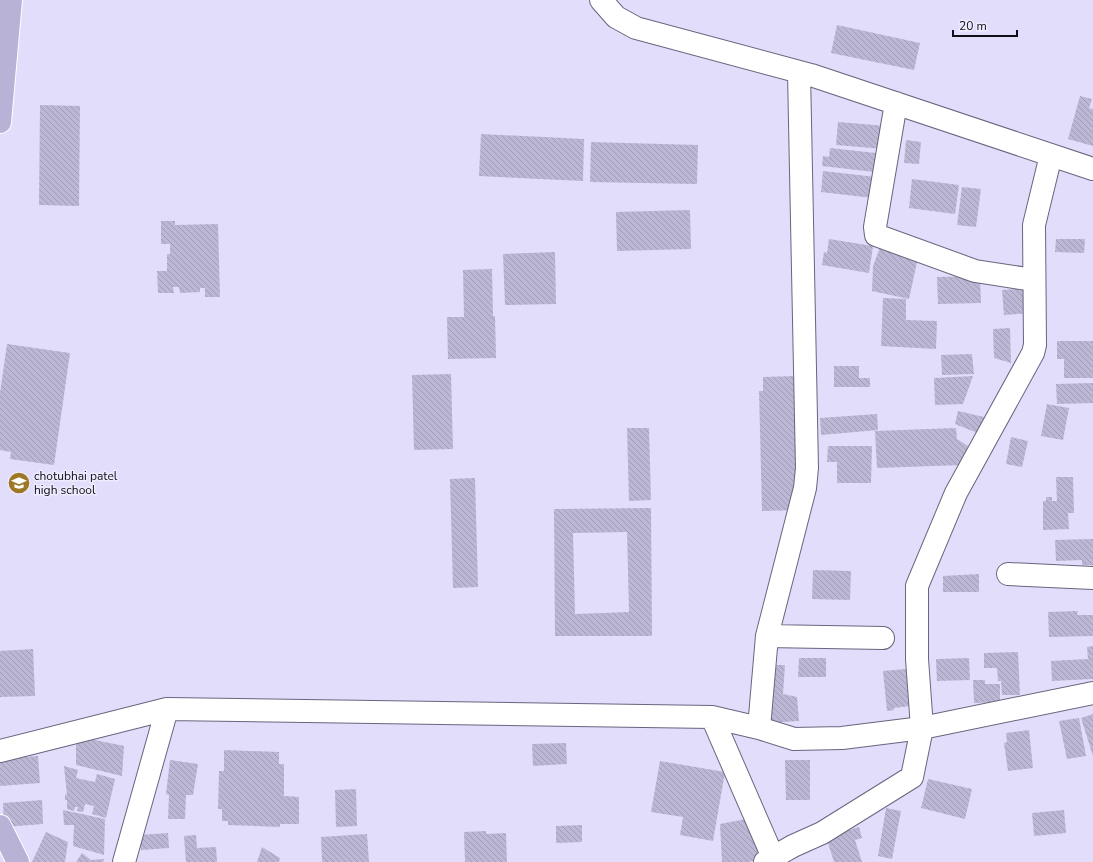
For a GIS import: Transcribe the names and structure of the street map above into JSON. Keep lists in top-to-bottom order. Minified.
{"places":{"school or university":["chotubhai patel high school"]},"scale_bar":"20 m"}
